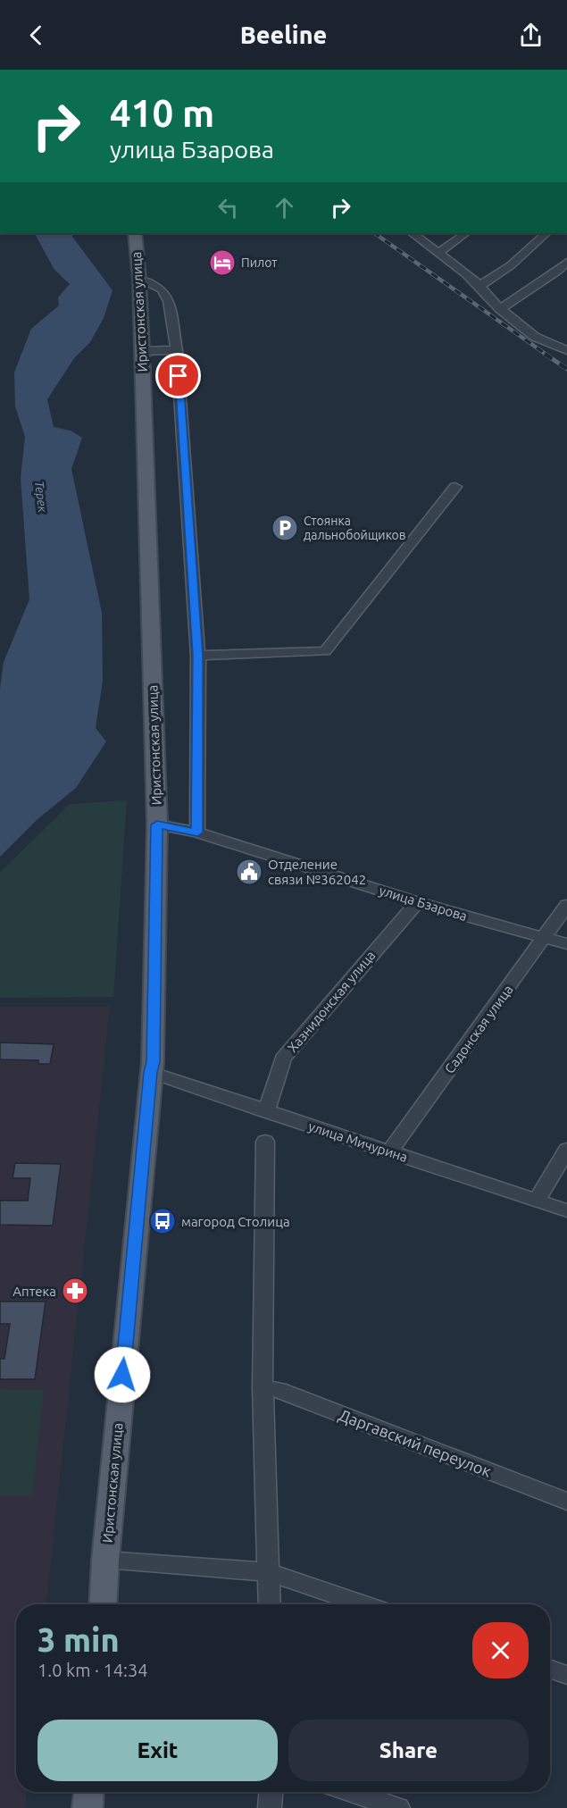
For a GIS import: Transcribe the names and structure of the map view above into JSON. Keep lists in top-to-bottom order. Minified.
{"streets":{"main road":["Иристонская улица"],"street":["улица Бзарова","Хазнидонская улица","Садонская улица","улица Мичурина","Даргавский переулок"]},"crossings":[["Иристонская улица","улица Бзарова"],["Иристонская улица","улица Мичурина"],["улица Бзарова","Хазнидонская улица"],["улица Бзарова","Садонская улица"],["Хазнидонская улица","улица Мичурина"],["Садонская улица","улица Мичурина"]],"water":["Терек"],"places":{"hotel":["Пилот"],"parking":["Стоянка дальнобойщиков"],"public building":["Отделение связи №362042"],"bus stop":["магород Столица"],"pharmacy":["Аптека"]},"page":{"header":"Beeline","turn":["410 m","улица Бзарова"],"heading":["3 min","1.0 km · 14:34"],"buttons":["Exit","Share"]}}
